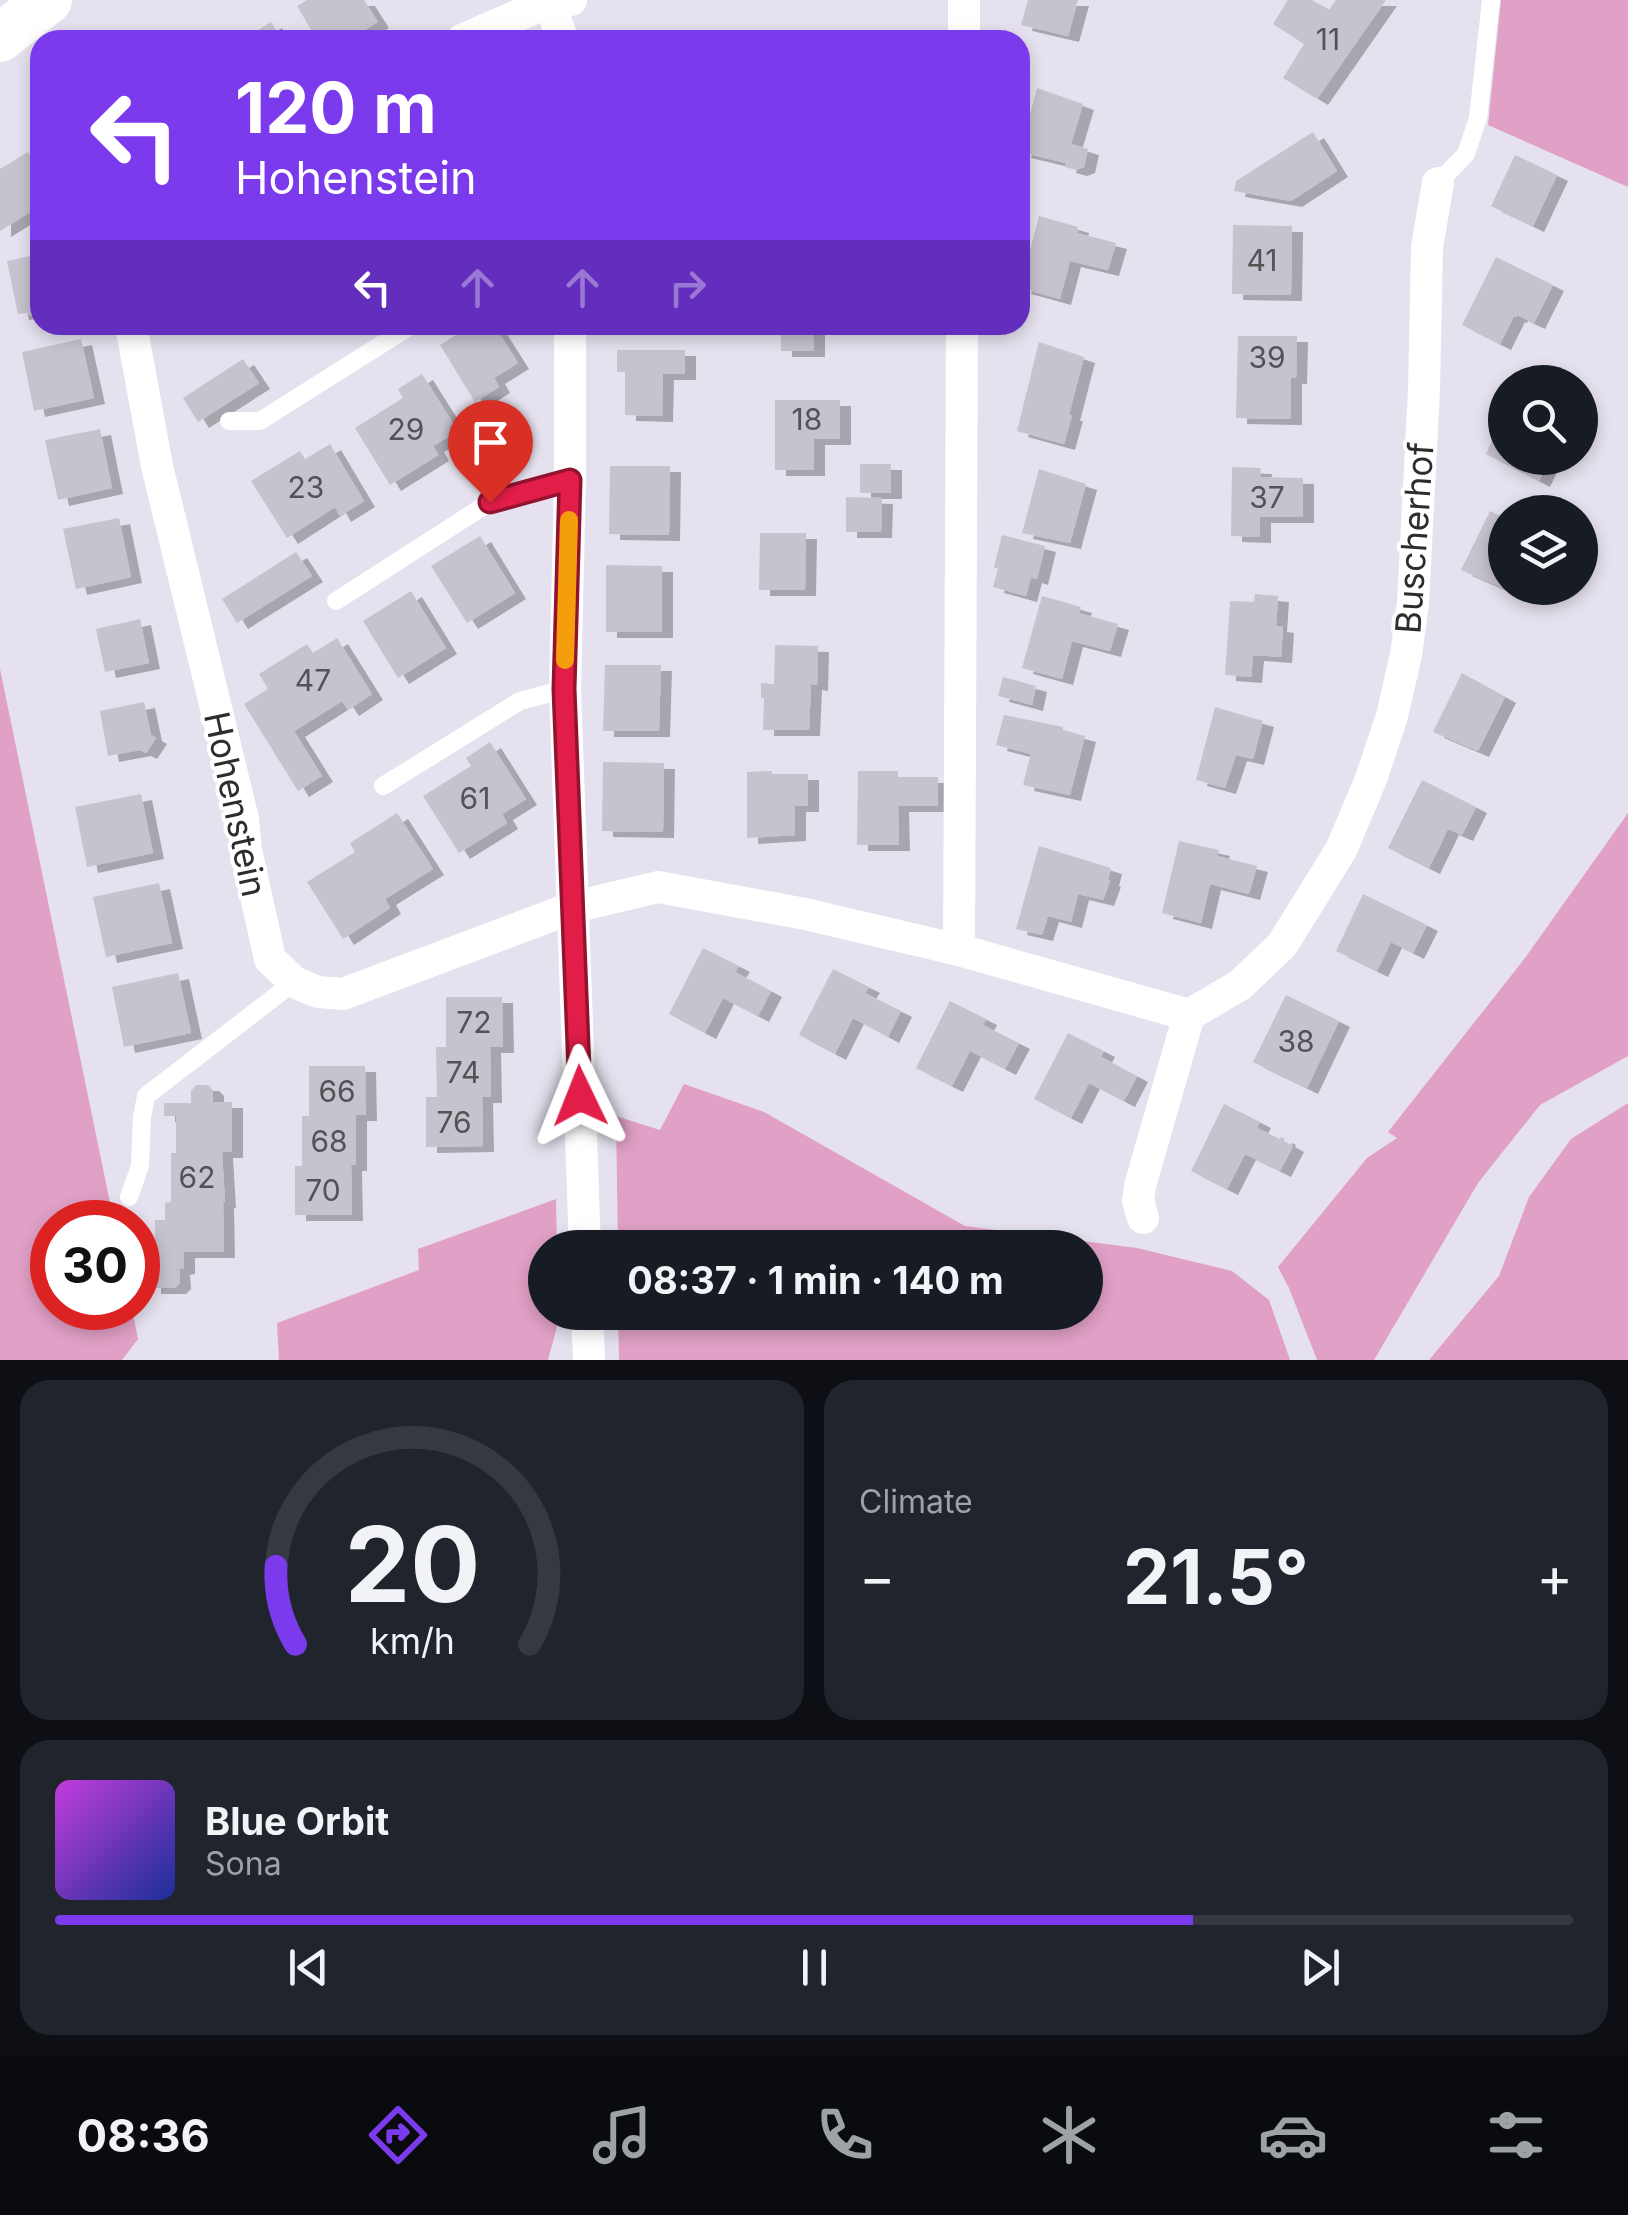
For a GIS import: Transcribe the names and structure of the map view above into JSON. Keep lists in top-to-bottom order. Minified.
{"streets":{"street":["Buscherhof","Hohenstein"]},"house_numbers":["11","41","39","18","29","23","37","47","61","72","38","74","66","76","68","62","70"],"page":{"turn":["120 m","Hohenstein"],"limit":"30","trip":"08:37 · 1 min · 140 m","tile":"Climate","heat":["−","21.5°","+"],"song":["Blue Orbit","Sona"],"tabs":"08:36","gauge":["20","km/h"]}}
